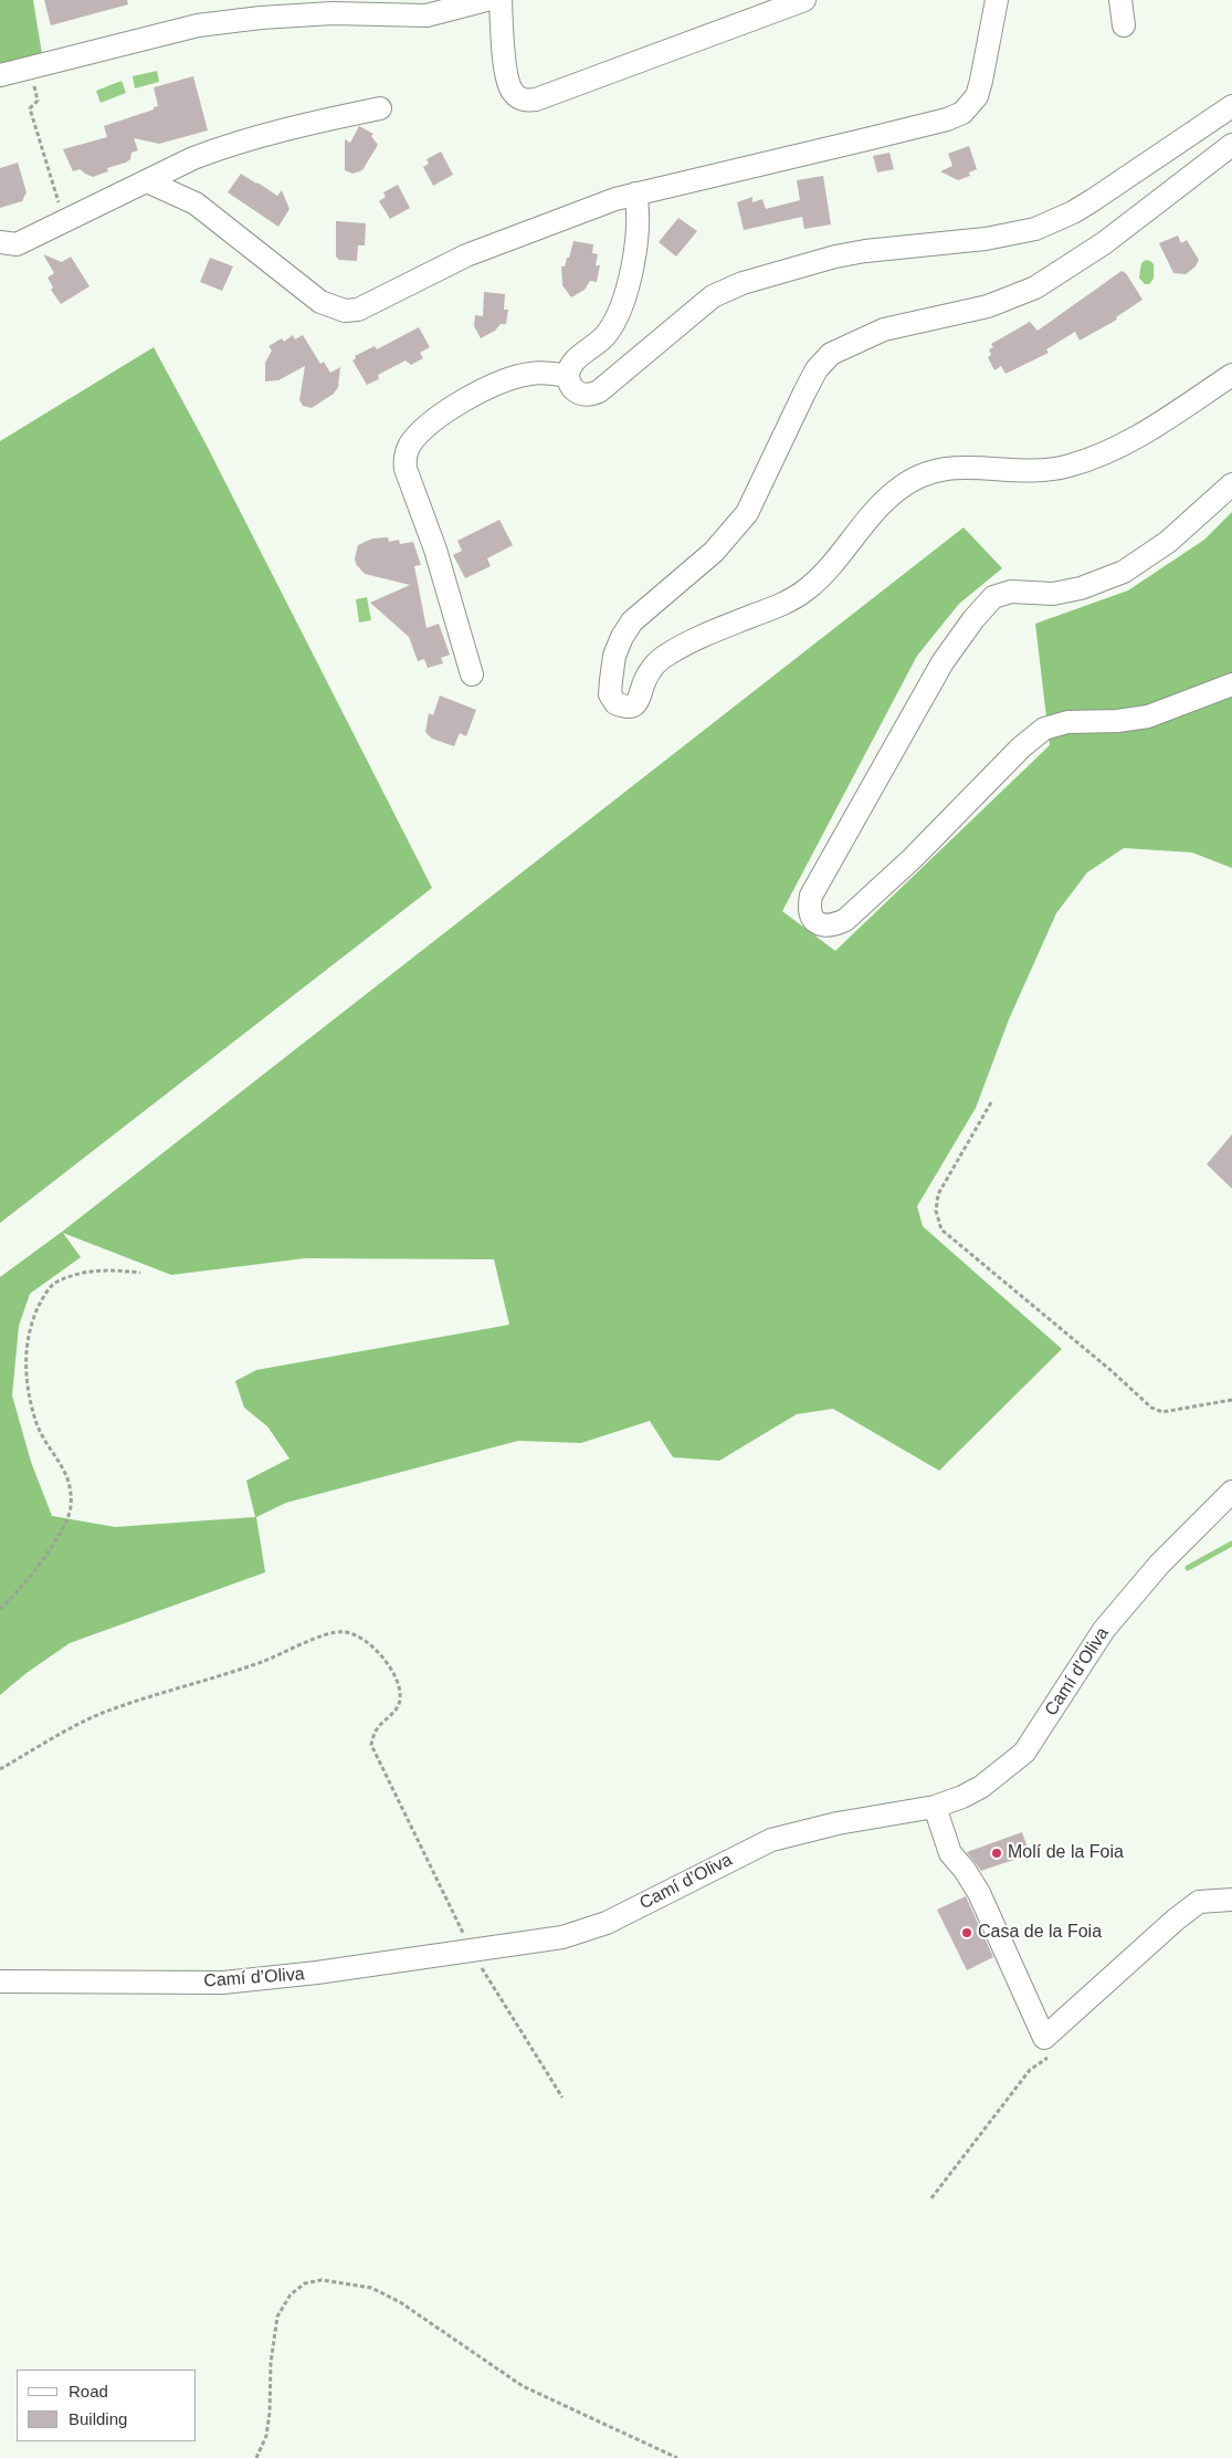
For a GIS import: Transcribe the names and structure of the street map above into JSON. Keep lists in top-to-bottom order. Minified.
{"streets":{"street":["Camí d’Oliva"]},"places":["Molí de la Foia","Casa de la Foia"],"legend":["Road","Building"]}
